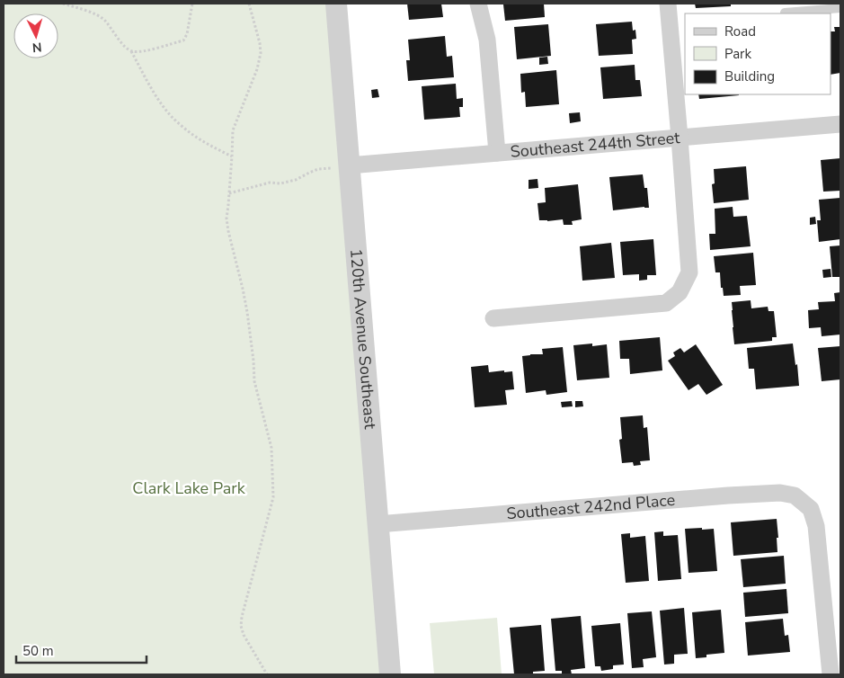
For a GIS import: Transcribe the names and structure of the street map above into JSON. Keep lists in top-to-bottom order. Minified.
{"streets":{"street":["Southeast 244th Street","120th Avenue Southeast","Southeast 242nd Place"]},"crossings":[["Southeast 244th Street","120th Avenue Southeast"],["120th Avenue Southeast","Southeast 242nd Place"]],"parks":["Clark Lake Park"],"legend":["Road","Park","Building"],"scale_bar":"50 m","north":"bottom"}
